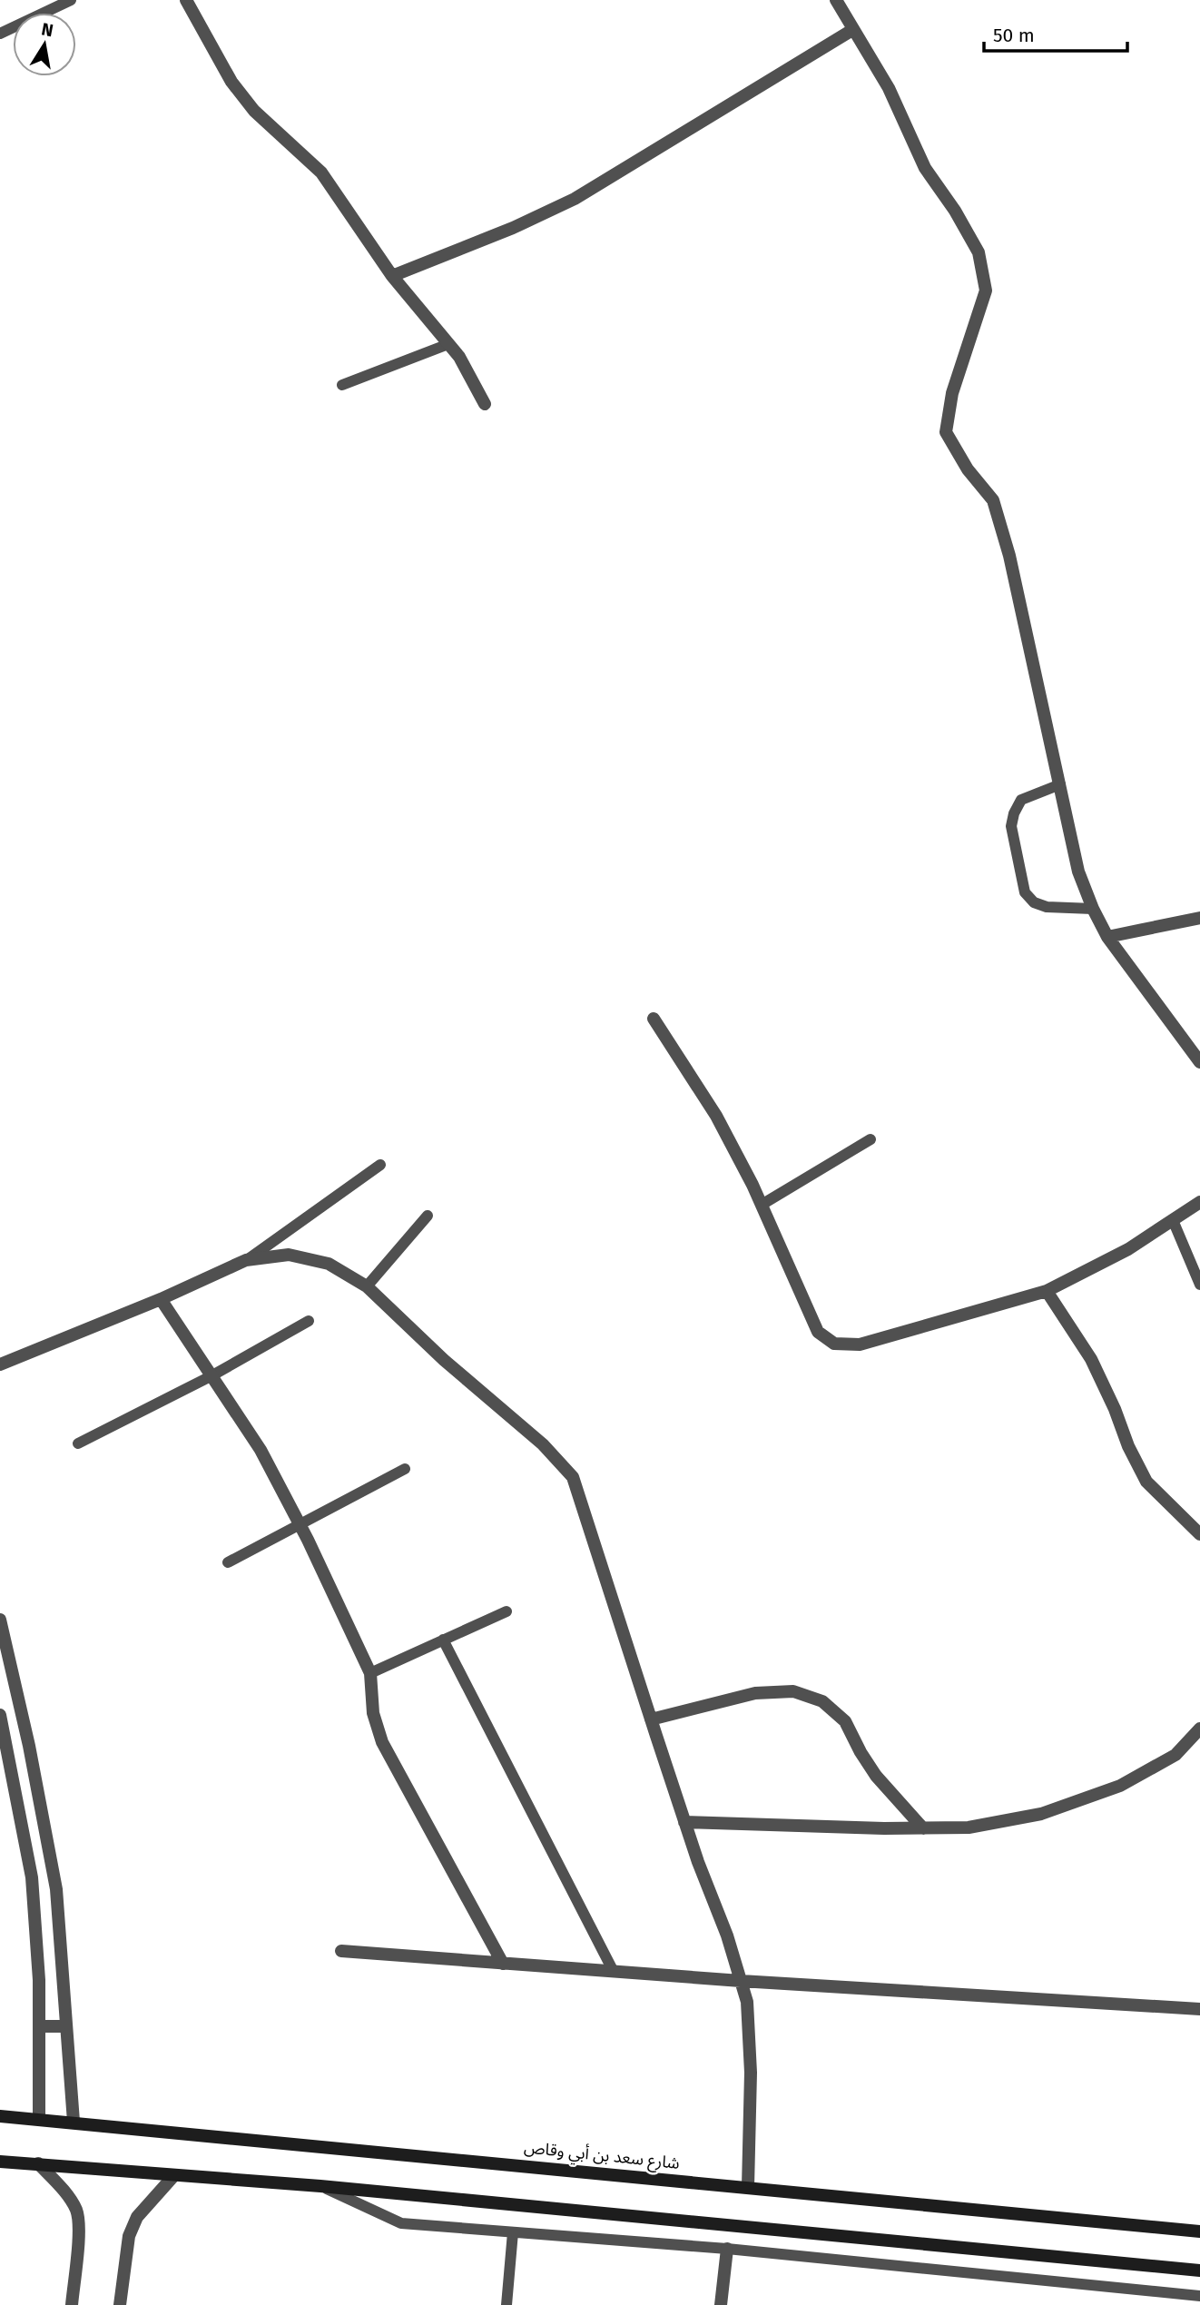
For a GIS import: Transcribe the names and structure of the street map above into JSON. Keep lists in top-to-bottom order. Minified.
{"streets":{"main road":["شارع سعد بن أبي وقاص"]},"scale_bar":"50 m","north":"top"}
